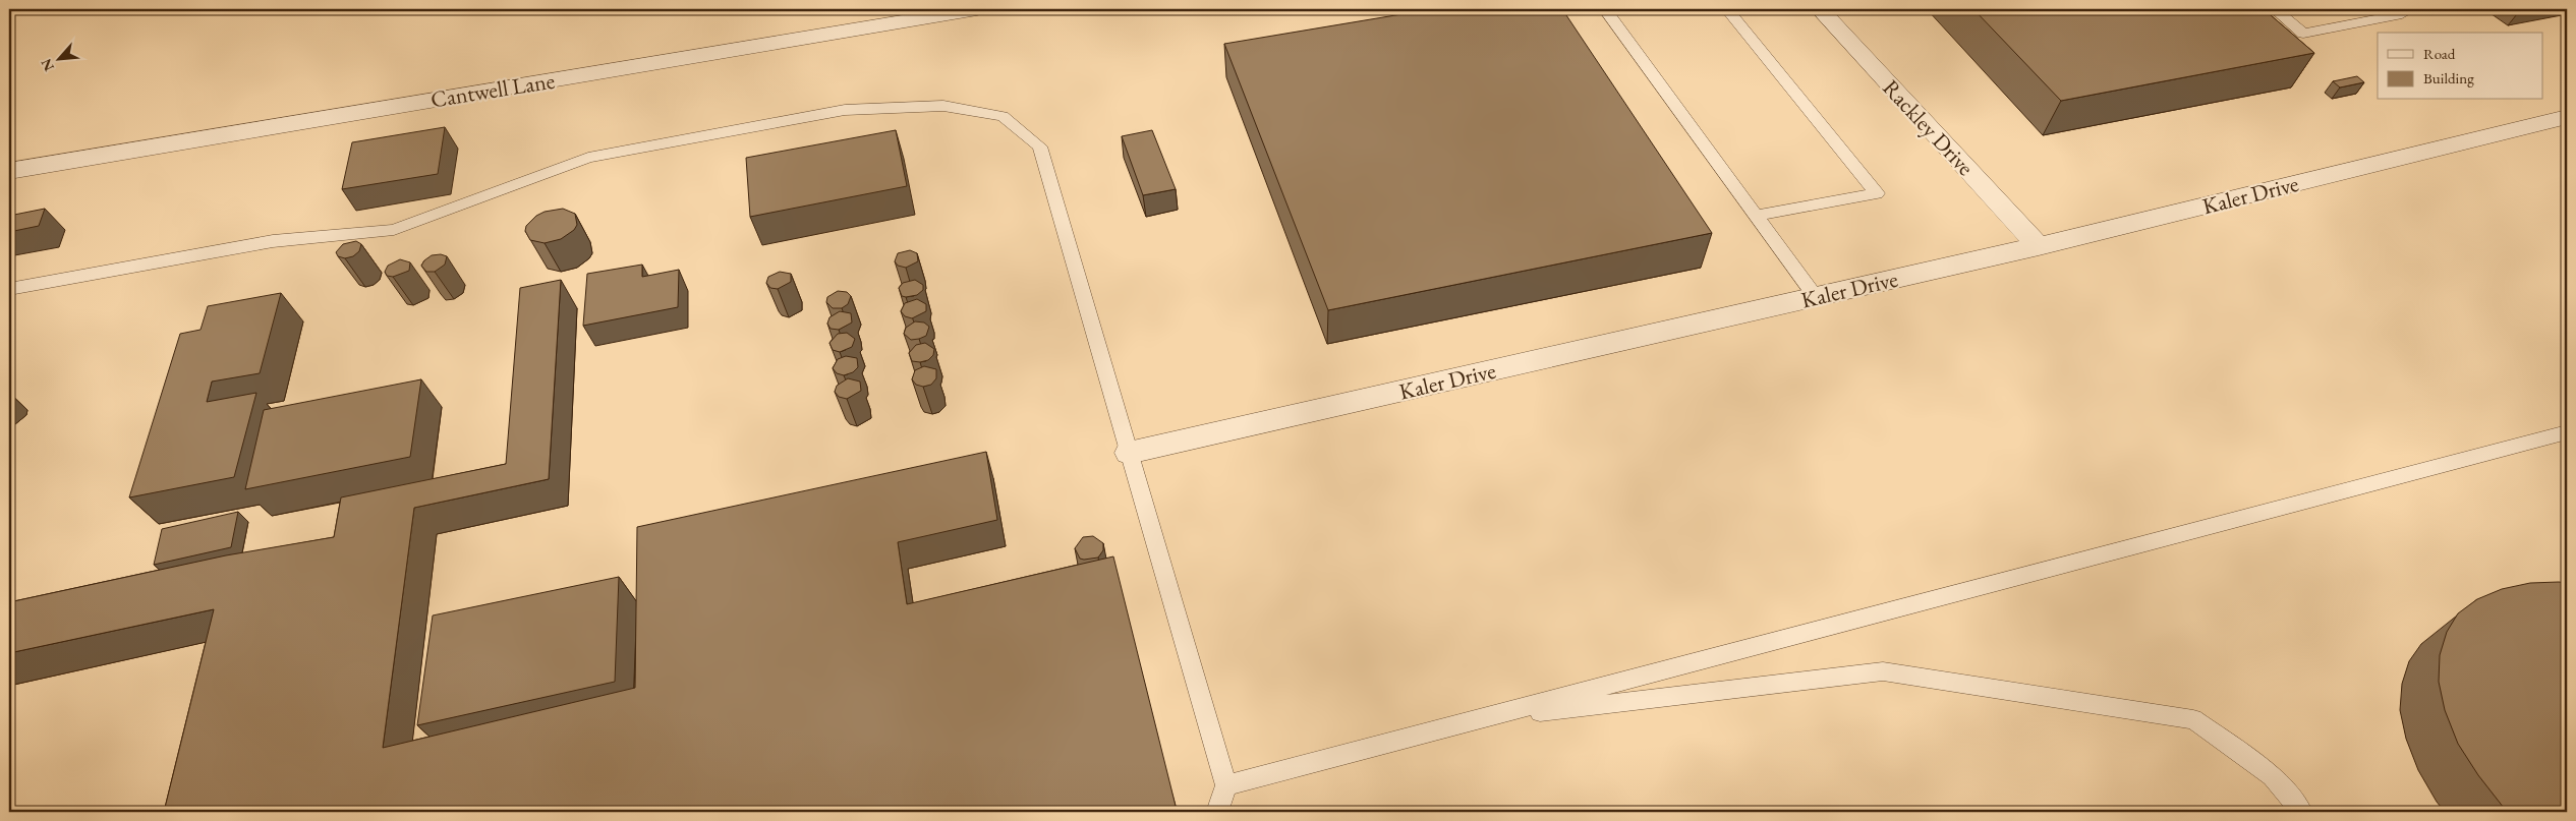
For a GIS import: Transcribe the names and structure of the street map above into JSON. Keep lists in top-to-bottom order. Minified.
{"streets":{"street":["Cantwell Lane","Rackley Drive","Kaler Drive"]},"crossings":[["Rackley Drive","Kaler Drive"]],"legend":["Road","Building"],"north":"bottom left"}
